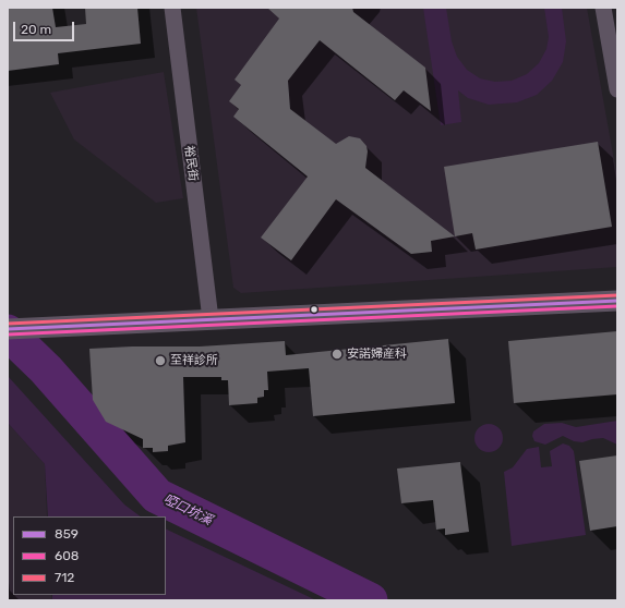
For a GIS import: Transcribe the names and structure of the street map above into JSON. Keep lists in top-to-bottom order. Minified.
{"streets":{"street":["裕民街"]},"water":["啞口坑溪"],"places":["安諾婦産科","至祥診所"],"lines":["transit line 712","transit line 859","transit line 608"],"legend":["859","608","712"],"scale_bar":"20 m"}
